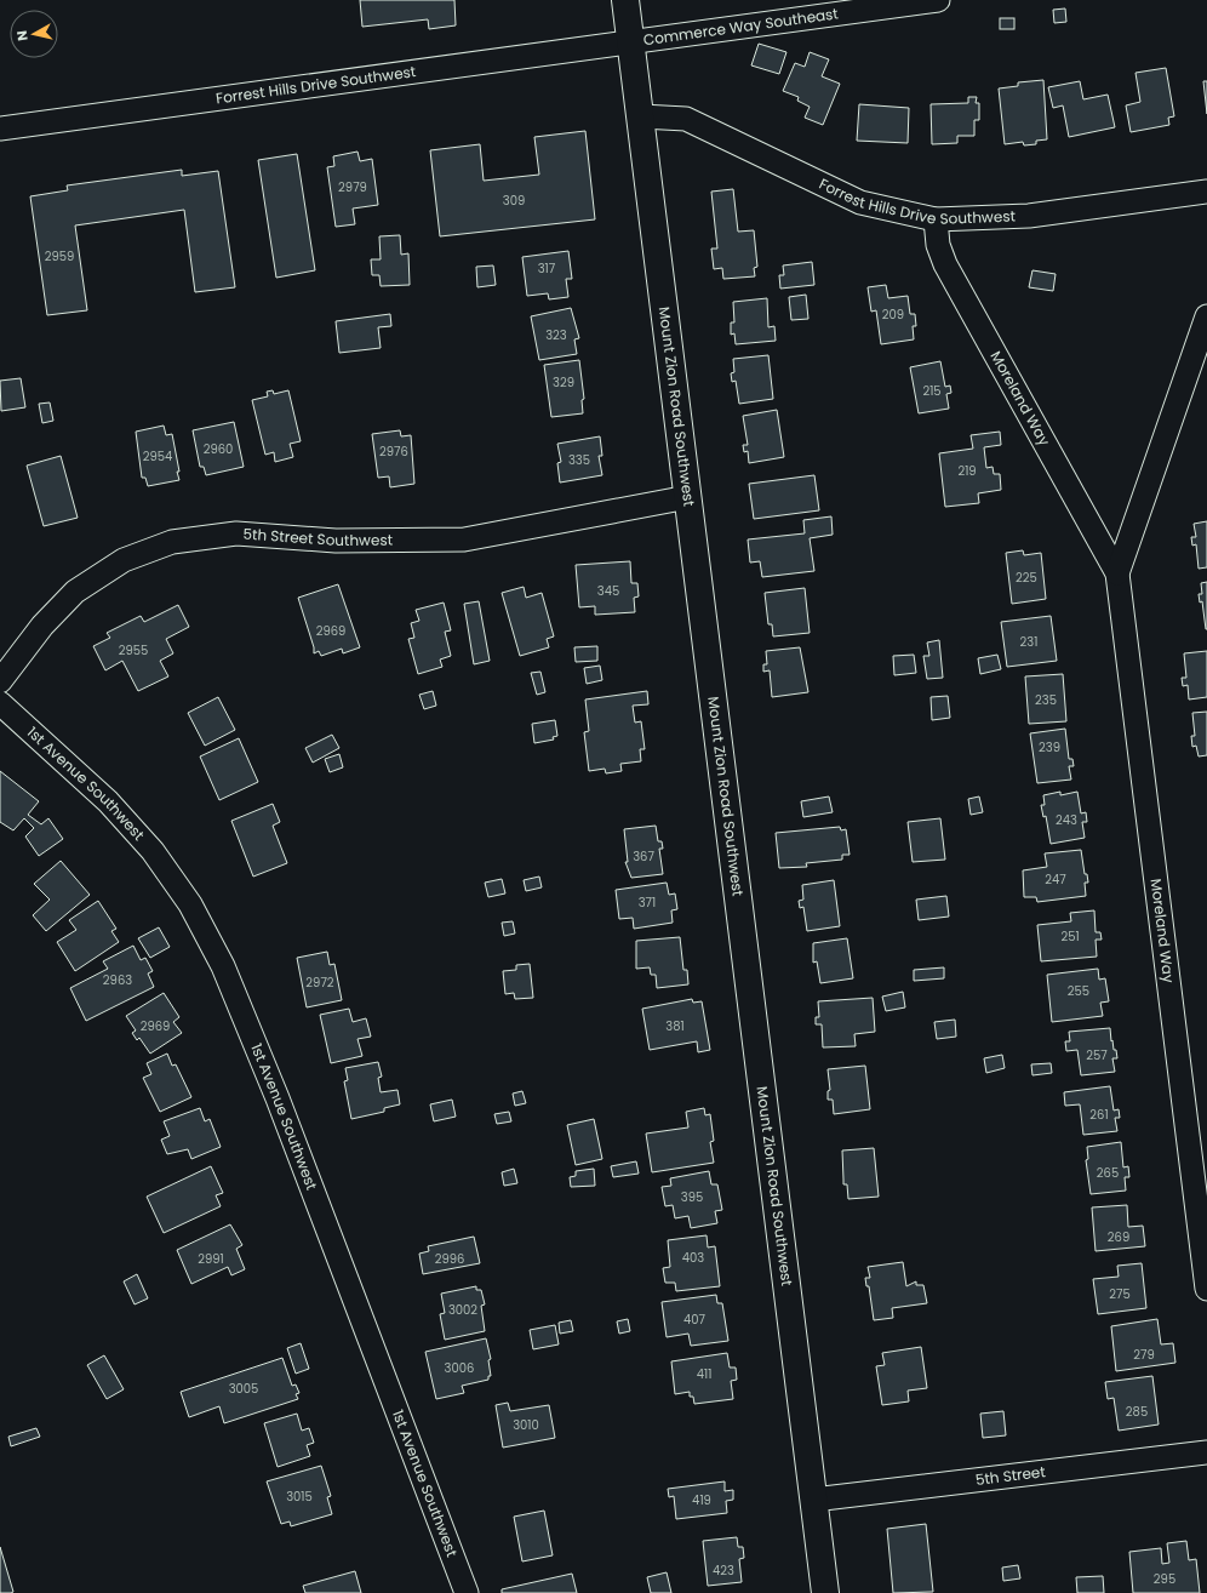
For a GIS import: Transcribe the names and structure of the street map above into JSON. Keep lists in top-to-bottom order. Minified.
{"streets":{"street":["Commerce Way Southeast","Forrest Hills Drive Southwest","Moreland Way","Mount Zion Road Southwest","5th Street Southwest","1st Avenue Southwest","5th Street"]},"crossings":[["Commerce Way Southeast","Forrest Hills Drive Southwest"],["Commerce Way Southeast","Mount Zion Road Southwest"],["Forrest Hills Drive Southwest","Moreland Way"],["Forrest Hills Drive Southwest","Mount Zion Road Southwest"],["Mount Zion Road Southwest","5th Street Southwest"],["Mount Zion Road Southwest","5th Street"]],"house_numbers":["2979","309","2959","317","209","323","329","215","2960","2976","2954","335","219","225","345","2969","231","2955","235","239","243","367","247","371","251","2963","2972","255","2969","381","257","261","265","395","269","403","2991","2996","275","3002","407","279","3006","411","3005","285","3010","3015","419","423","295"],"north":"left"}
